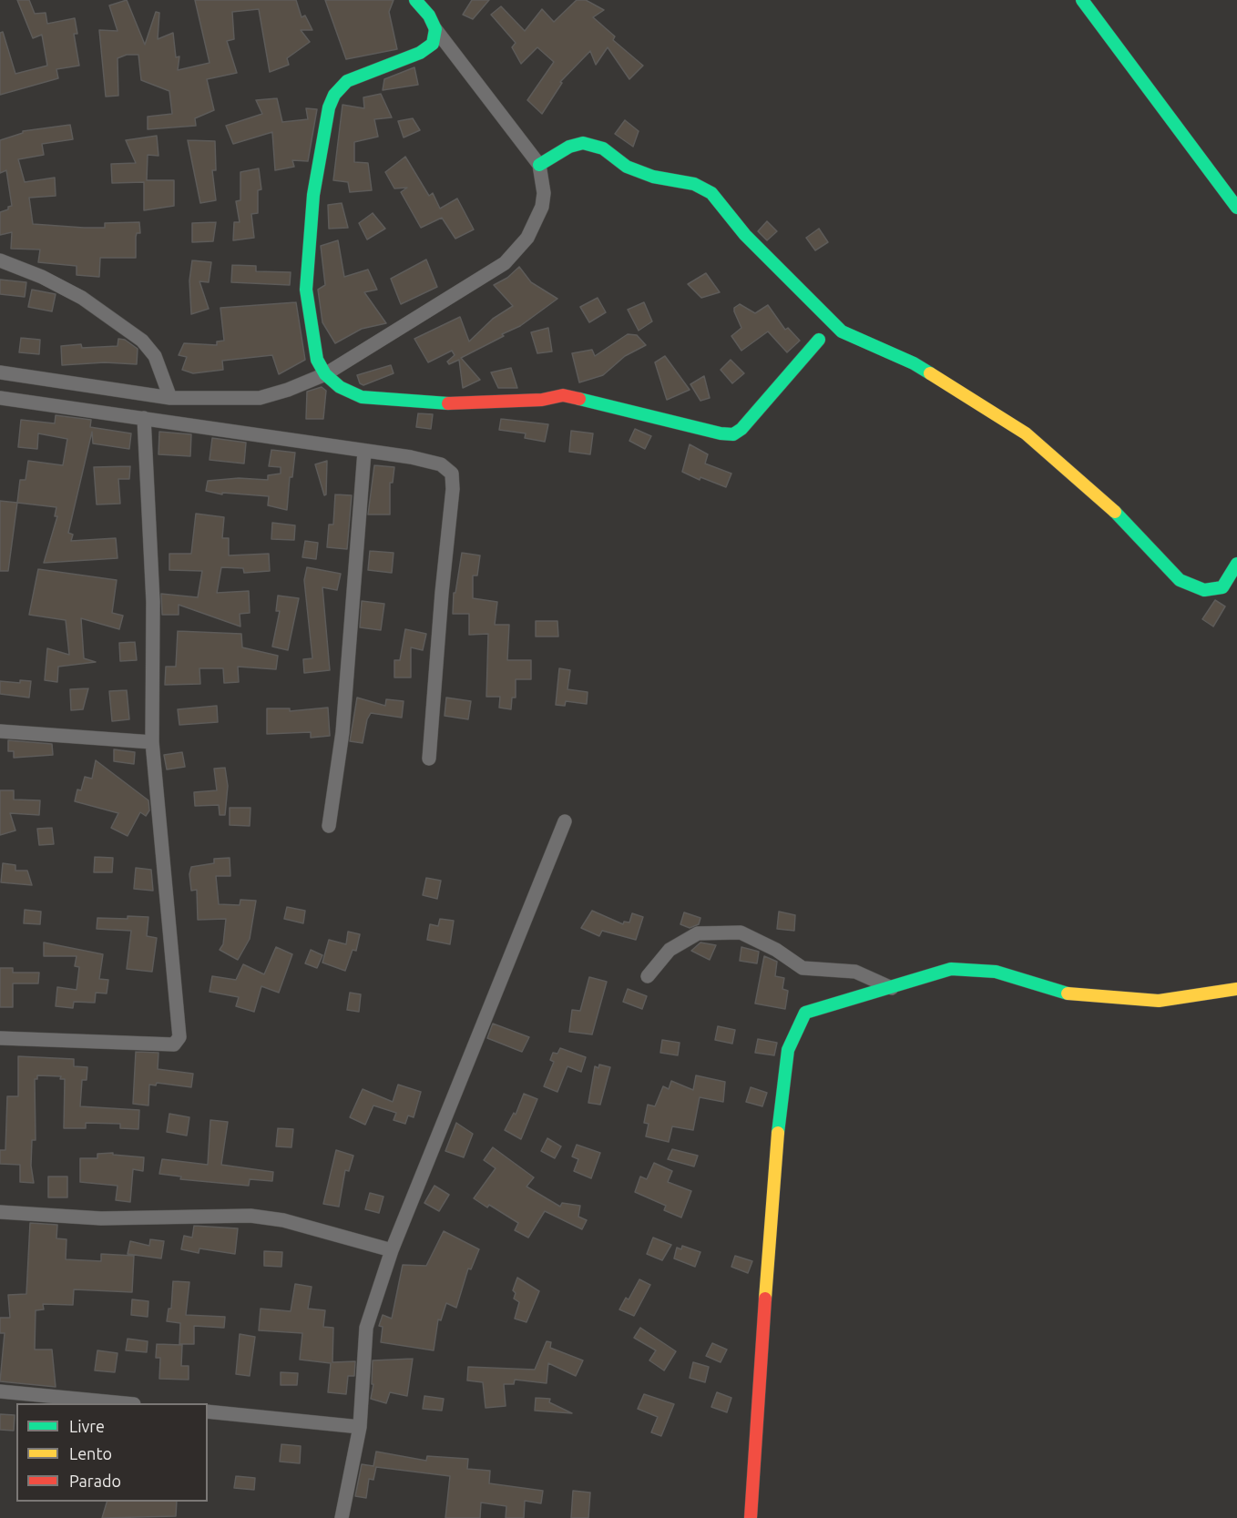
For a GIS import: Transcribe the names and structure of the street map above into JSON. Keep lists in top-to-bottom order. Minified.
{"legend":["Livre","Lento","Parado"]}
